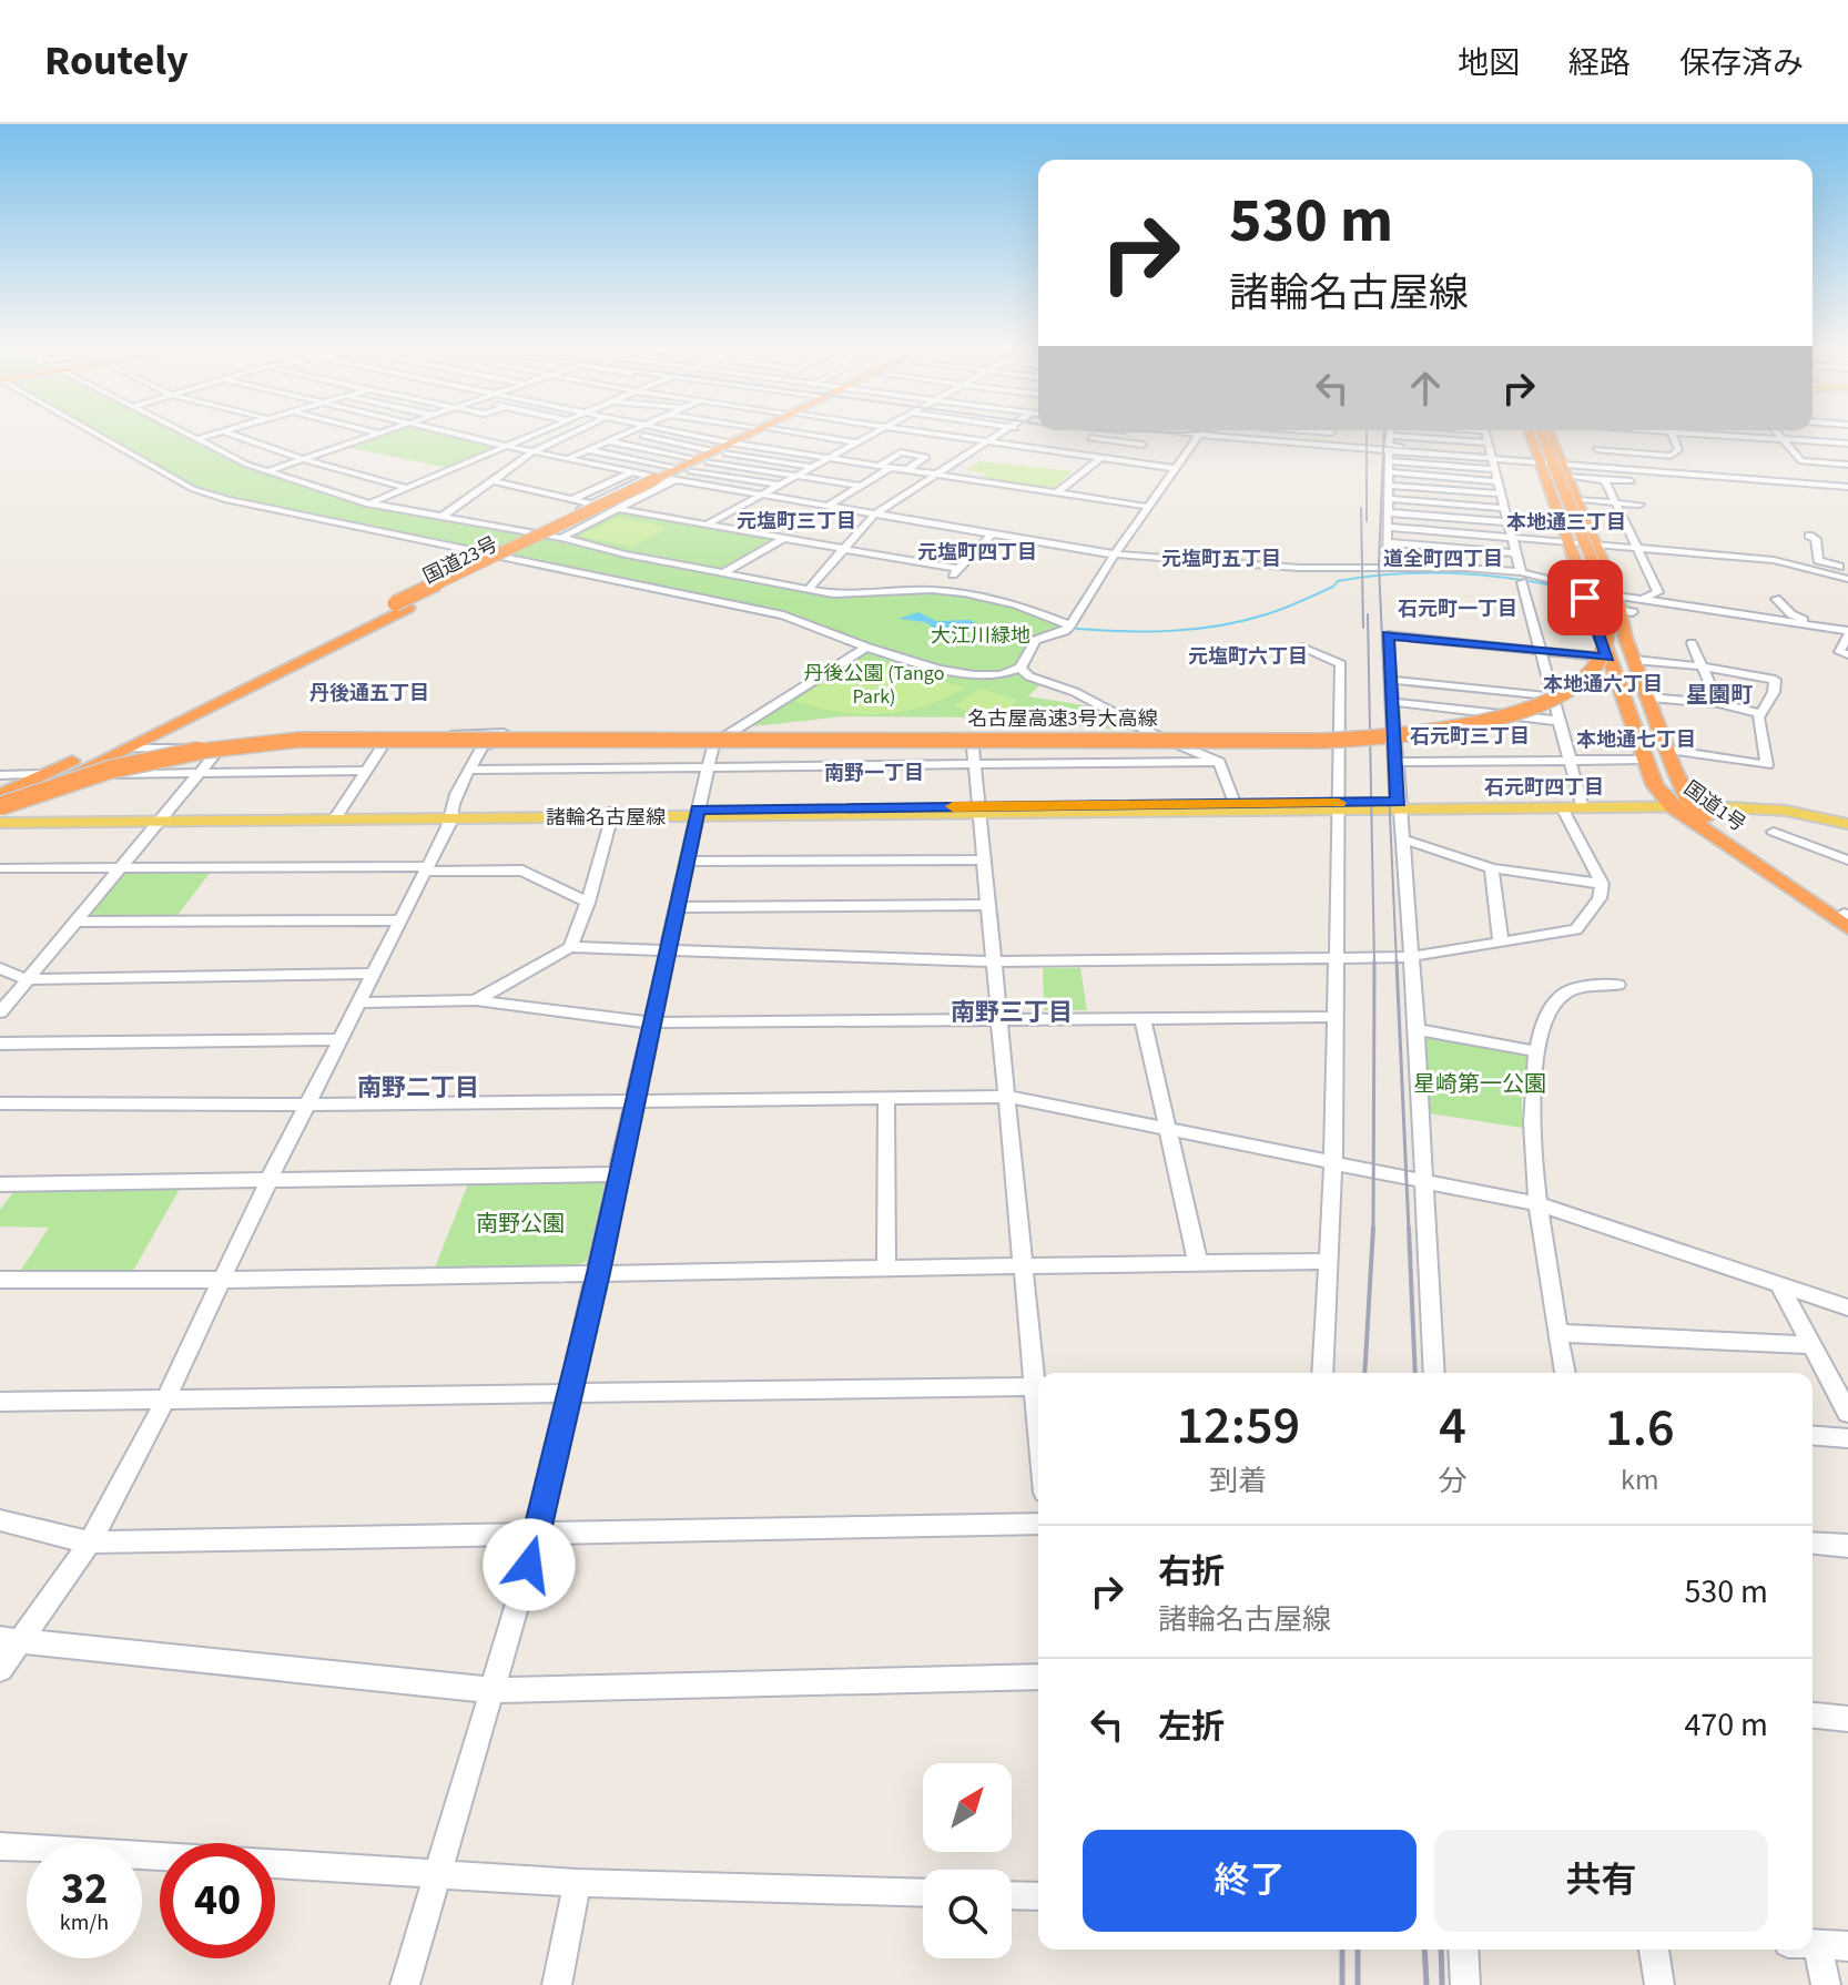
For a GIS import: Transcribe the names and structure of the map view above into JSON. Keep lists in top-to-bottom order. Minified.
{"streets":{"highway":["国道23号","名古屋高速3号大高線","国道1号"],"main road":["諸輪名古屋線"]},"crossings":[["国道23号","名古屋高速3号大高線"],["国道23号","諸輪名古屋線"],["名古屋高速3号大高線","諸輪名古屋線"],["国道1号","諸輪名古屋線"]],"districts":["元塩町三丁目","本地通三丁目","元塩町四丁目","元塩町五丁目","道全町四丁目","石元町一丁目","元塩町六丁目","本地通六丁目","丹後通五丁目","星園町","石元町三丁目","本地通七丁目","南野一丁目","石元町四丁目","南野三丁目","南野二丁目"],"parks":["大江川緑地","丹後公園 (Tango Park)","星崎第一公園","南野公園"],"north":"top right","page":{"header":"Routely","nav":["地図","経路","保存済み"],"turn":["530 m","諸輪名古屋線"],"eta":["12:59","到着","4","分","1.6","km"],"list":[{"name":"右折","note":"諸輪名古屋線","value":"530 m"},{"name":"左折","value":"470 m"}],"buttons":["終了","共有"],"speed":"32 km/h","limit":"40"}}
